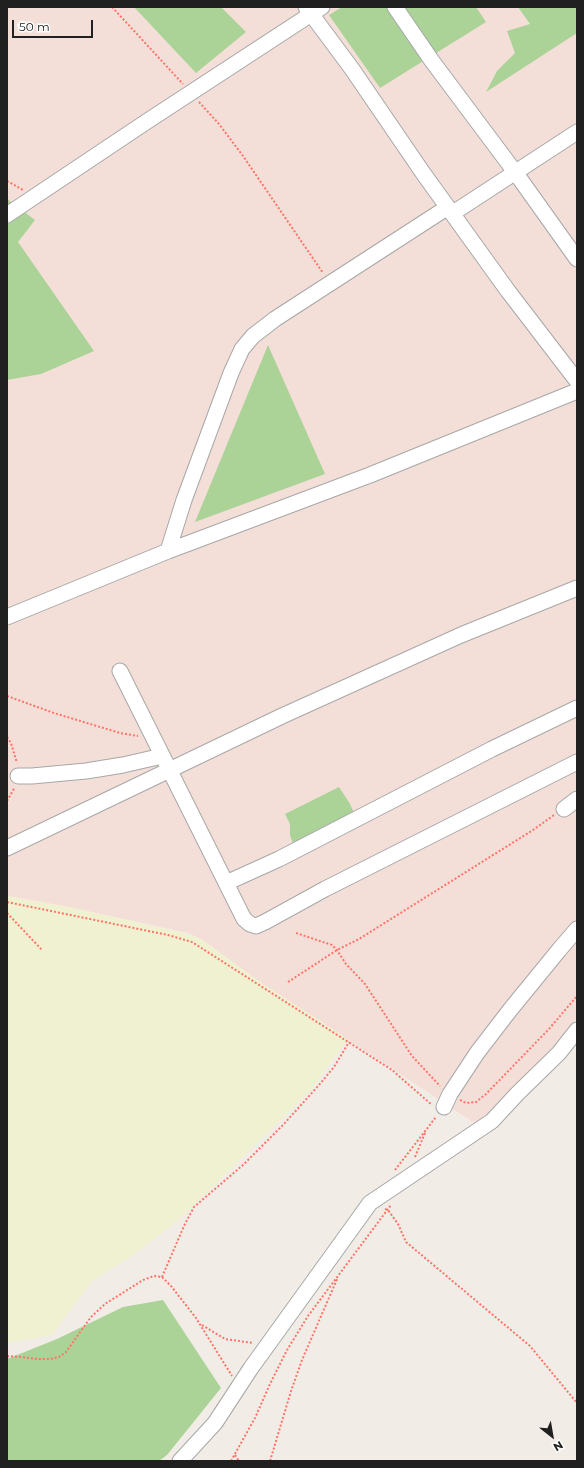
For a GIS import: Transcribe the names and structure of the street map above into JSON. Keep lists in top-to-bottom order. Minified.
{"scale_bar":"50 m","north":"bottom right"}
